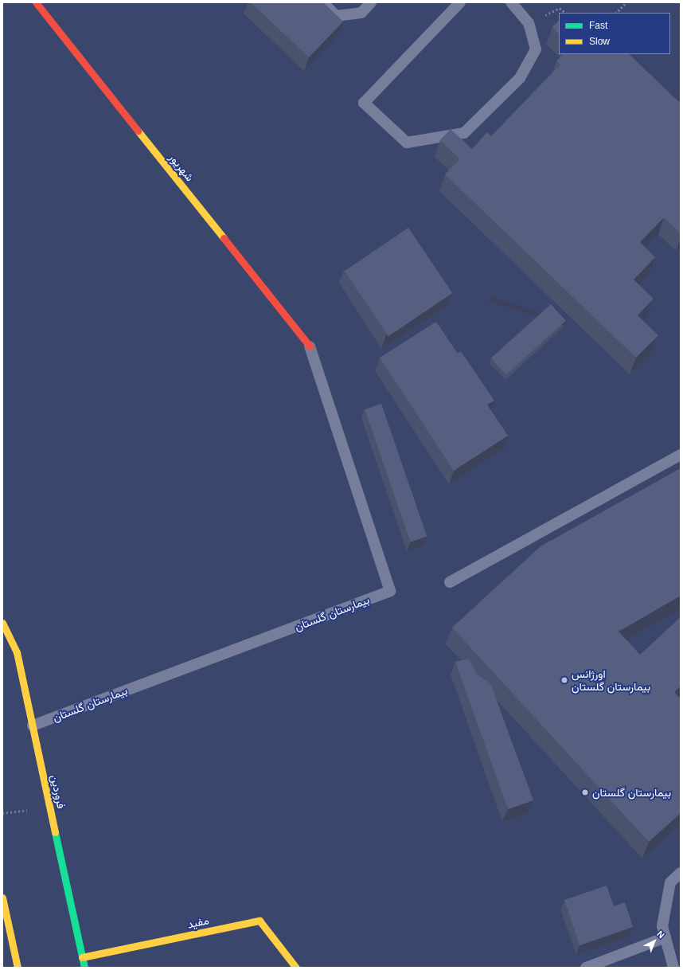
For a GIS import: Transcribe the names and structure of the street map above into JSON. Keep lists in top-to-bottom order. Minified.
{"streets":{"street":["شهریور","فروردین","مفید"],"lane":["بیمارستان گلستان"]},"crossings":[["شهریور","بیمارستان گلستان"],["بیمارستان گلستان","فروردین"],["فروردین","مفید"]],"places":["اورژانس بیمارستان گلستان","بیمارستان گلستان"],"legend":["Fast","Slow"],"north":"top right"}
